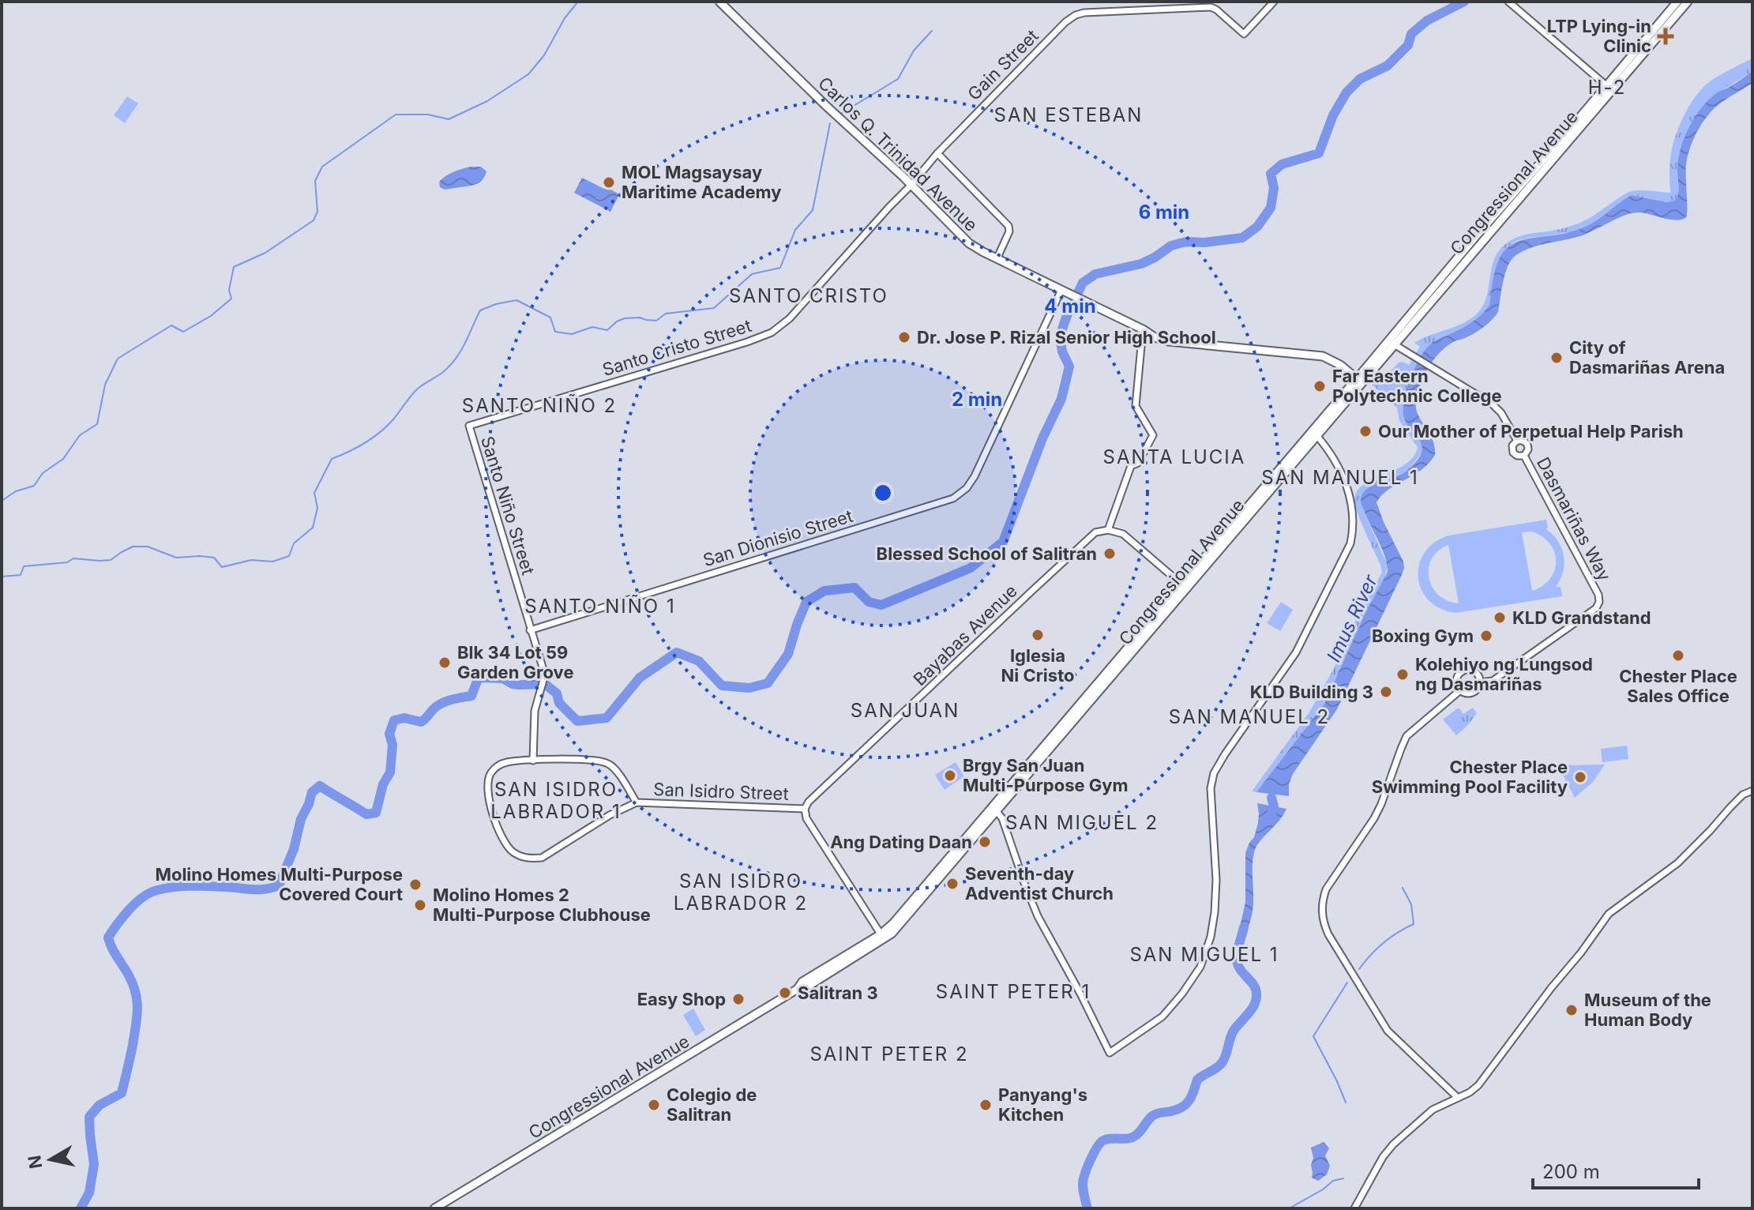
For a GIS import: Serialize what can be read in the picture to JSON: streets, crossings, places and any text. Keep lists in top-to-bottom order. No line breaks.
{"streets":{"main road":["Carlos Q. Trinidad Avenue","Congressional Avenue"],"street":["Gain Street","Santo Cristo Street","Santo Niño Street","Dasmariñas Way","San Dionisio Street","Bayabas Avenue","San Isidro Street"]},"crossings":[["Gain Street","Carlos Q. Trinidad Avenue"],["Gain Street","Santo Cristo Street"],["Carlos Q. Trinidad Avenue","Congressional Avenue"],["Carlos Q. Trinidad Avenue","Santo Cristo Street"],["Carlos Q. Trinidad Avenue","San Dionisio Street"],["Santo Cristo Street","Santo Niño Street"],["Santo Niño Street","San Dionisio Street"],["Bayabas Avenue","San Isidro Street"]],"districts":["H-2","SAN ESTEBAN","SANTO CRISTO","SANTO NIÑO 2","SANTA LUCIA","SAN MANUEL 1","SANTO NIÑO 1","SAN JUAN","SAN MANUEL 2","SAN ISIDRO LABRADOR 1","SAN MIGUEL 2","SAN ISIDRO LABRADOR 2","SAN MIGUEL 1","SAINT PETER 1","SAINT PETER 2"],"water":["Imus River"],"places":{"health":["LTP Lying-in Clinic"],"other":["MOL Magsaysay Maritime Academy","Dr. Jose P. Rizal Senior High School","City of Dasmariñas Arena","Far Eastern Polytechnic College","Our Mother of Perpetual Help Parish","Blessed School of Salitran","KLD Grandstand","Iglesia Ni Cristo","Boxing Gym","Chester Place Sales Office","Blk 34 Lot 59 Garden Grove","Kolehiyo ng Lungsod ng Dasmariñas","KLD Building 3","Brgy San Juan Multi-Purpose Gym","Chester Place Swimming Pool Facility","Ang Dating Daan","Seventh-day Adventist Church","Molino Homes Multi-Purpose Covered Court","Molino Homes 2 Multi-Purpose Clubhouse","Salitran 3","Easy Shop","Museum of the Human Body","Colegio de Salitran","Panyang's Kitchen"]},"scale_bar":"200 m","north":"left","rings":["6 min","4 min","2 min"]}
